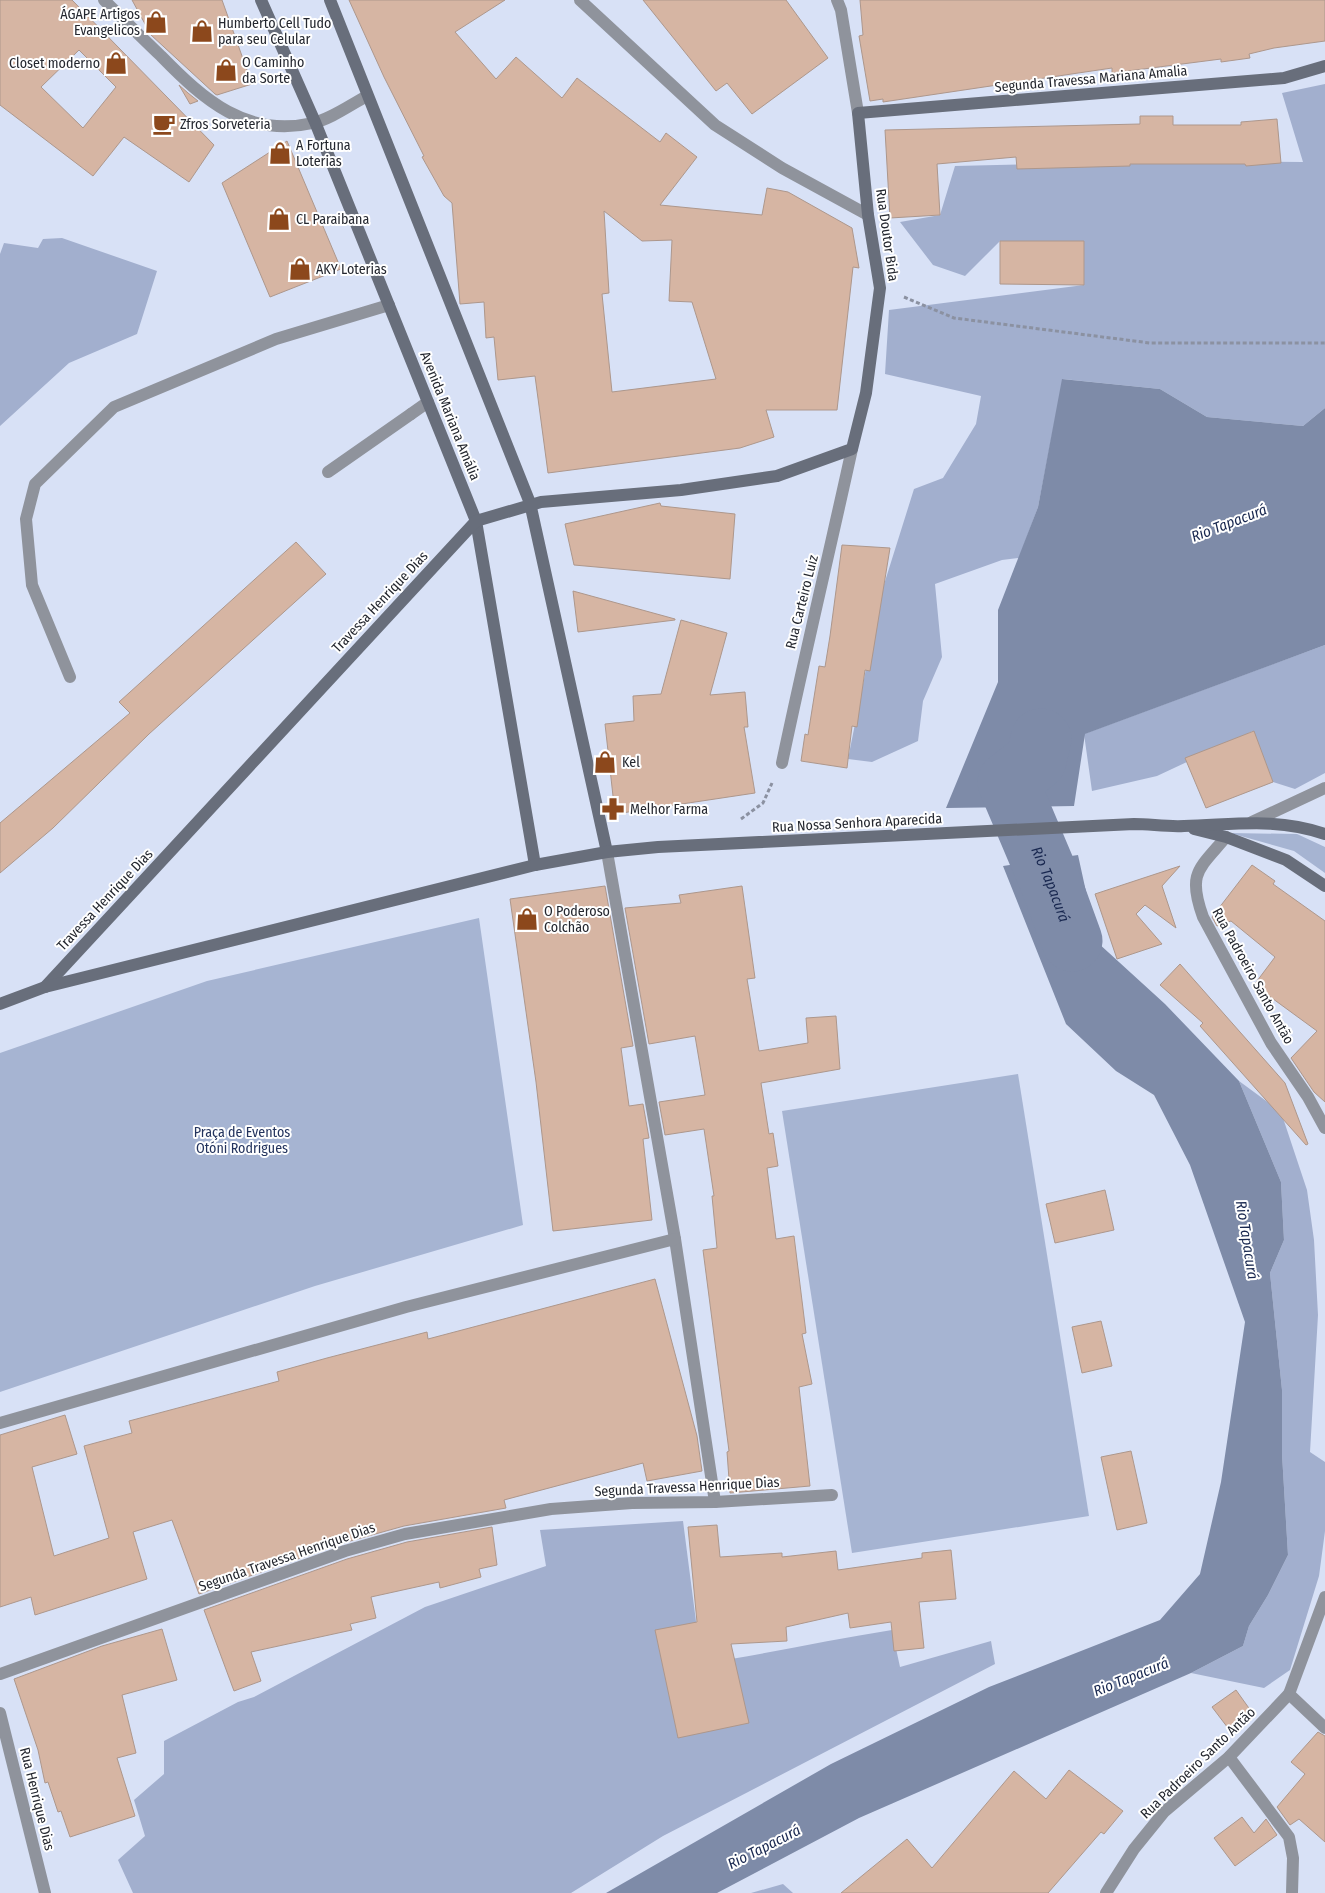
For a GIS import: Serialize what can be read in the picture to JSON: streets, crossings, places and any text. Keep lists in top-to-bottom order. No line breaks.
{"streets":{"main road":["Segunda Travessa Mariana Amalia","Rua Doutor Bida","Avenida Mariana Amália","Travessa Henrique Dias","Rua Nossa Senhora Aparecida"],"street":["Rua Carteiro Luiz","Rua Padroeiro Santo Antão","Segunda Travessa Henrique Dias","Rua Henrique Dias"]},"crossings":[["Segunda Travessa Mariana Amalia","Rua Doutor Bida"],["Rua Doutor Bida","Travessa Henrique Dias"],["Rua Doutor Bida","Rua Carteiro Luiz"],["Avenida Mariana Amália","Travessa Henrique Dias"],["Avenida Mariana Amália","Rua Nossa Senhora Aparecida"],["Travessa Henrique Dias","Rua Carteiro Luiz"],["Travessa Henrique Dias","Rua Nossa Senhora Aparecida"],["Rua Nossa Senhora Aparecida","Rua Padroeiro Santo Antão"]],"water":["Rio Tapacurá"],"parks":["Praça de Eventos Otóni Rodrigues"],"places":{"shop":["ÁGAPE Artigos Evangelicos","Humberto Cell Tudo para seu Celular","Closet moderno","O Caminho da Sorte","A Fortuna Loterias","CL Paraibana","AKY Loterias","Kel","O Poderoso Colchão"],"cafe":["Zfros Sorveteria"],"pharmacy":["Melhor Farma"]}}
